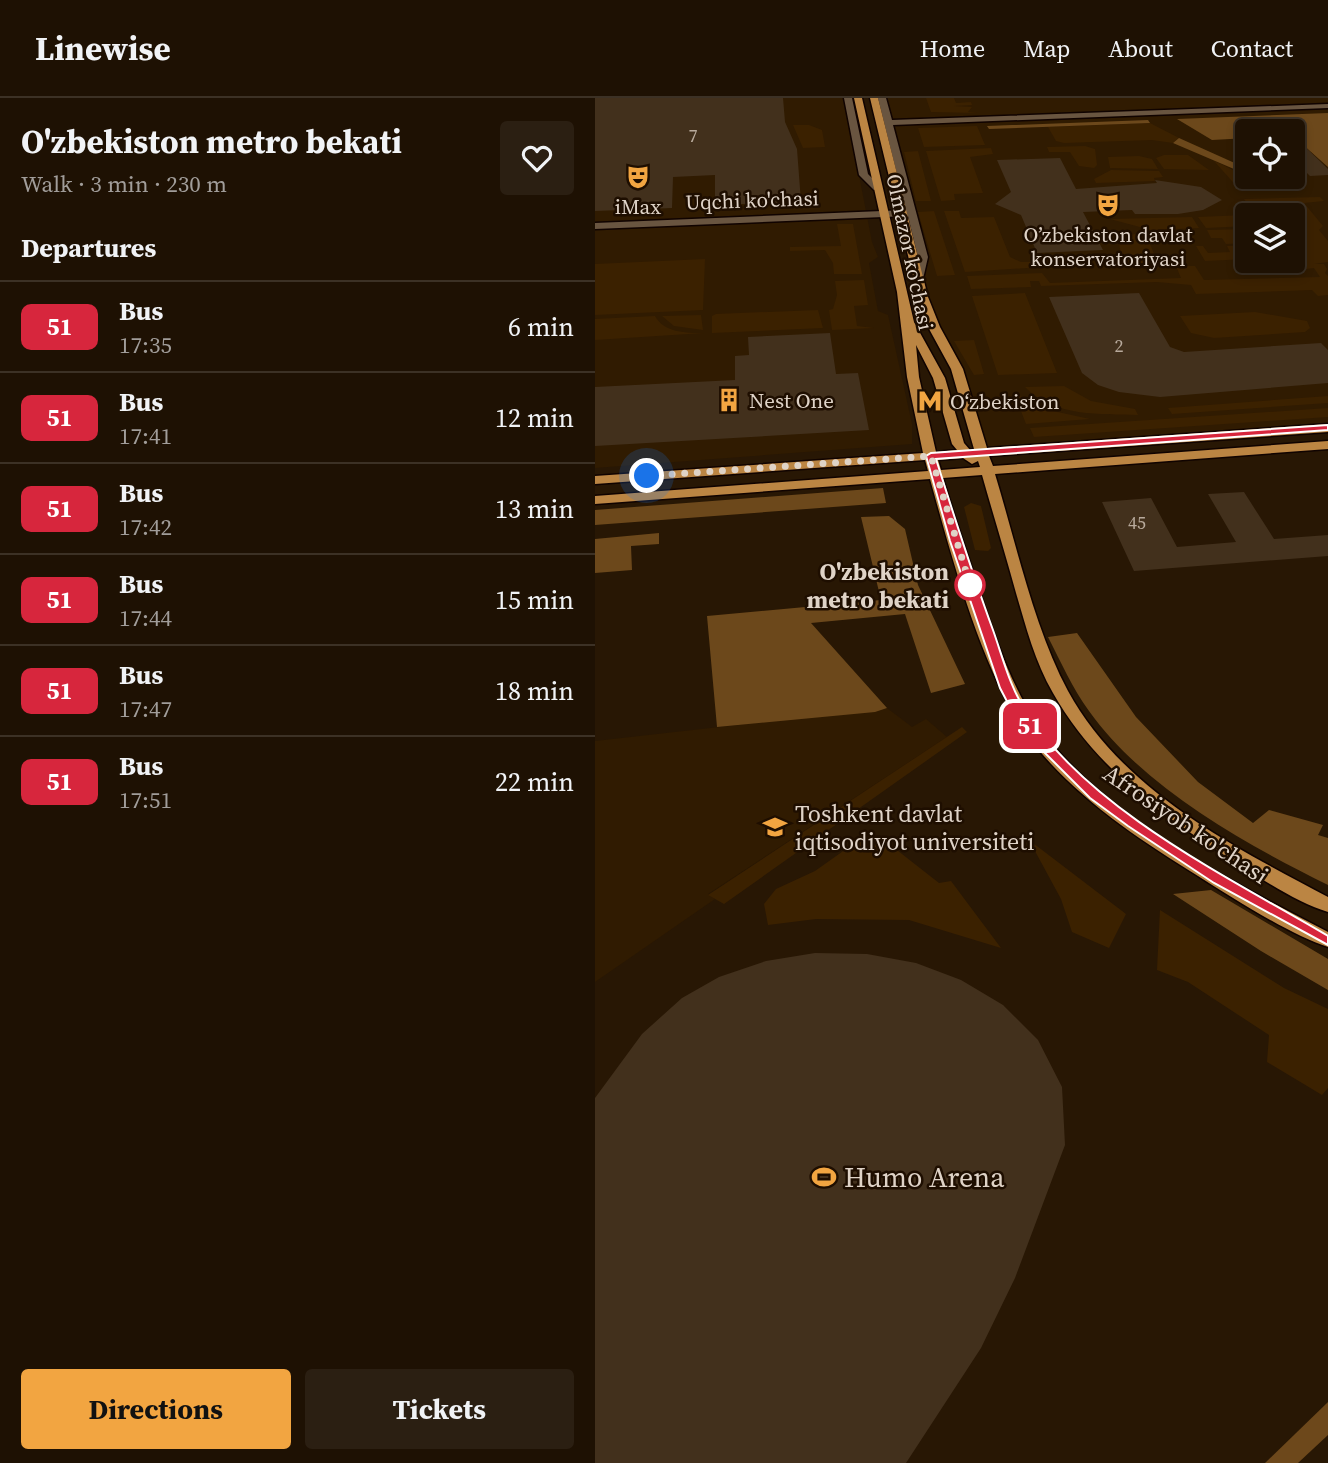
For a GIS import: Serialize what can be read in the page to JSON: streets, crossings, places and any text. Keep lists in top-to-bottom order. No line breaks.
{"streets":{"main road":["Olmazor ko'chasi","Afrosiyob ko'chasi"],"street":["Uqchi ko'chasi"]},"crossings":[["Uqchi ko'chasi","Olmazor ko'chasi"],["Olmazor ko'chasi","Afrosiyob ko'chasi"]],"places":{"theatre":["iMax","O’zbekiston davlat konservatoriyasi"],"building":["Nest One"],"metro station":["Oʻzbekiston"],"other":["O'zbekiston metro bekati"],"school or university":["Toshkent davlat iqtisodiyot universiteti"],"sports":["Humo Arena"]},"lines":["bus line 51"],"house_numbers":["7","2","45"],"page":{"header":"Linewise","nav":["Home","Map","About","Contact"],"heading":[["O'zbekiston metro bekati","Walk · 3 min · 230 m"],"Departures"],"on_map":"51","list":[{"mark":"51","name":"Bus","note":"17:35","value":"6 min"},{"mark":"51","name":"Bus","note":"17:41","value":"12 min"},{"mark":"51","name":"Bus","note":"17:42","value":"13 min"},{"mark":"51","name":"Bus","note":"17:44","value":"15 min"},{"mark":"51","name":"Bus","note":"17:47","value":"18 min"},{"mark":"51","name":"Bus","note":"17:51","value":"22 min"}],"buttons":["Directions","Tickets"]}}
